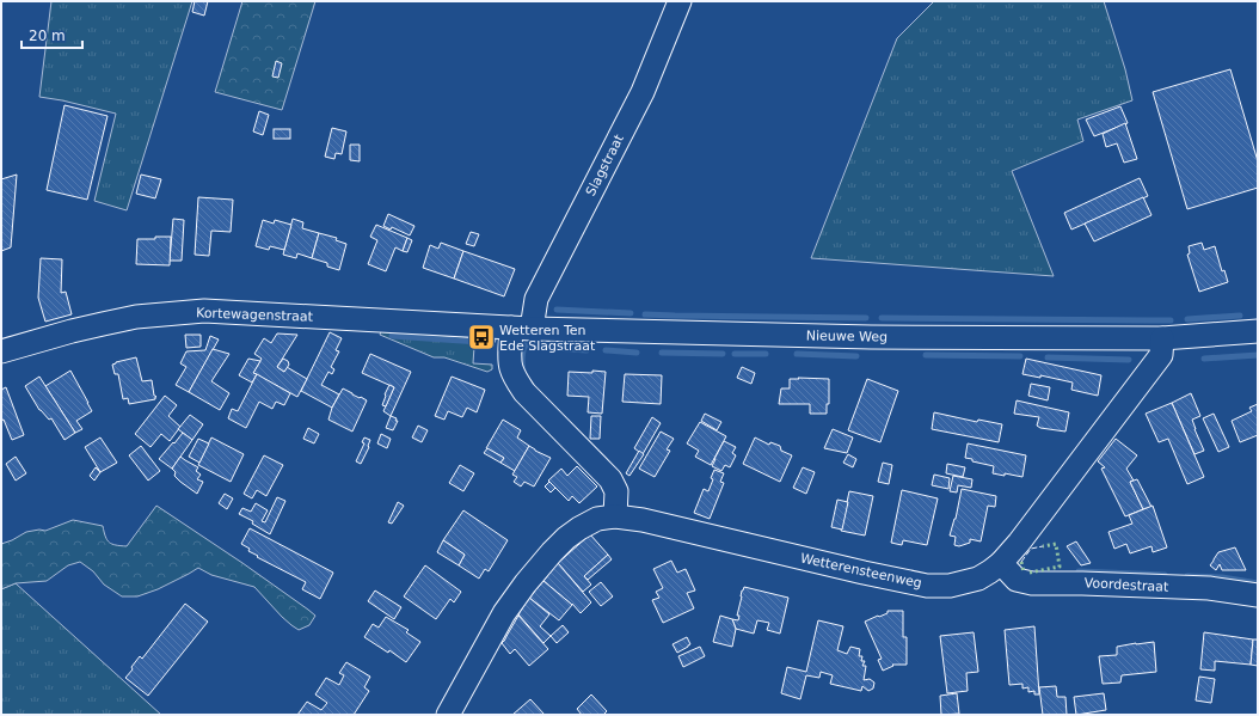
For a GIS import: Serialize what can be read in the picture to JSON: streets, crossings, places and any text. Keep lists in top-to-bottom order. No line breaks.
{"streets":{"street":["Slagstraat","Kortewagenstraat","Nieuwe Weg","Wetterensteenweg","Voordestraat"]},"crossings":[["Slagstraat","Kortewagenstraat"],["Slagstraat","Nieuwe Weg"],["Kortewagenstraat","Nieuwe Weg"],["Nieuwe Weg","Wetterensteenweg"],["Wetterensteenweg","Voordestraat"]],"places":{"bus stop":["Wetteren Ten Ede Slagstraat"]},"scale_bar":"20 m"}
